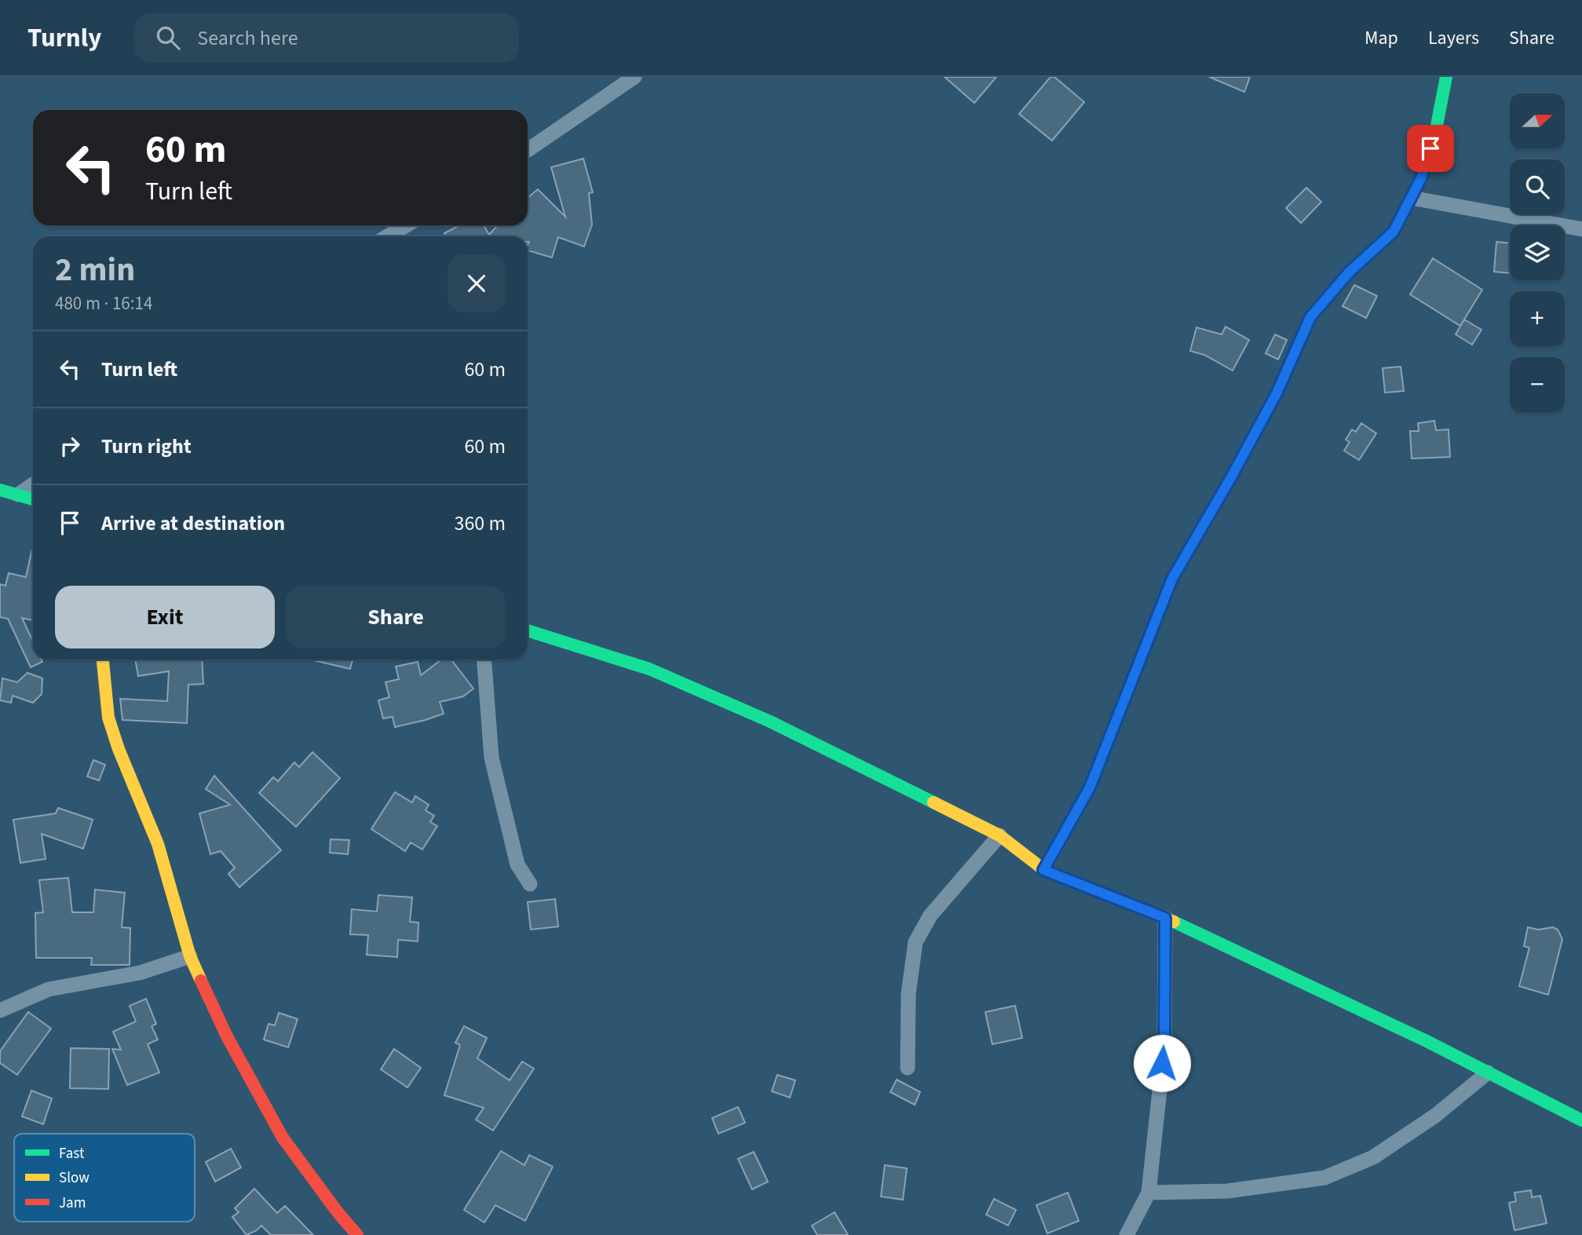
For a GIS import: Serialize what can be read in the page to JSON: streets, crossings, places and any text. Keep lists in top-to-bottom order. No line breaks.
{"legend":["Fast","Slow","Jam"],"north":"right","page":{"header":"Turnly","search":"Search here","nav":["Map","Layers","Share"],"map_buttons":["+","−"],"turn":["60 m","Turn left"],"heading":["2 min","480 m · 16:14"],"list":[{"name":"Turn left","value":"60 m"},{"name":"Turn right","value":"60 m"},{"name":"Arrive at destination","value":"360 m"}],"buttons":["Exit","Share"]}}
